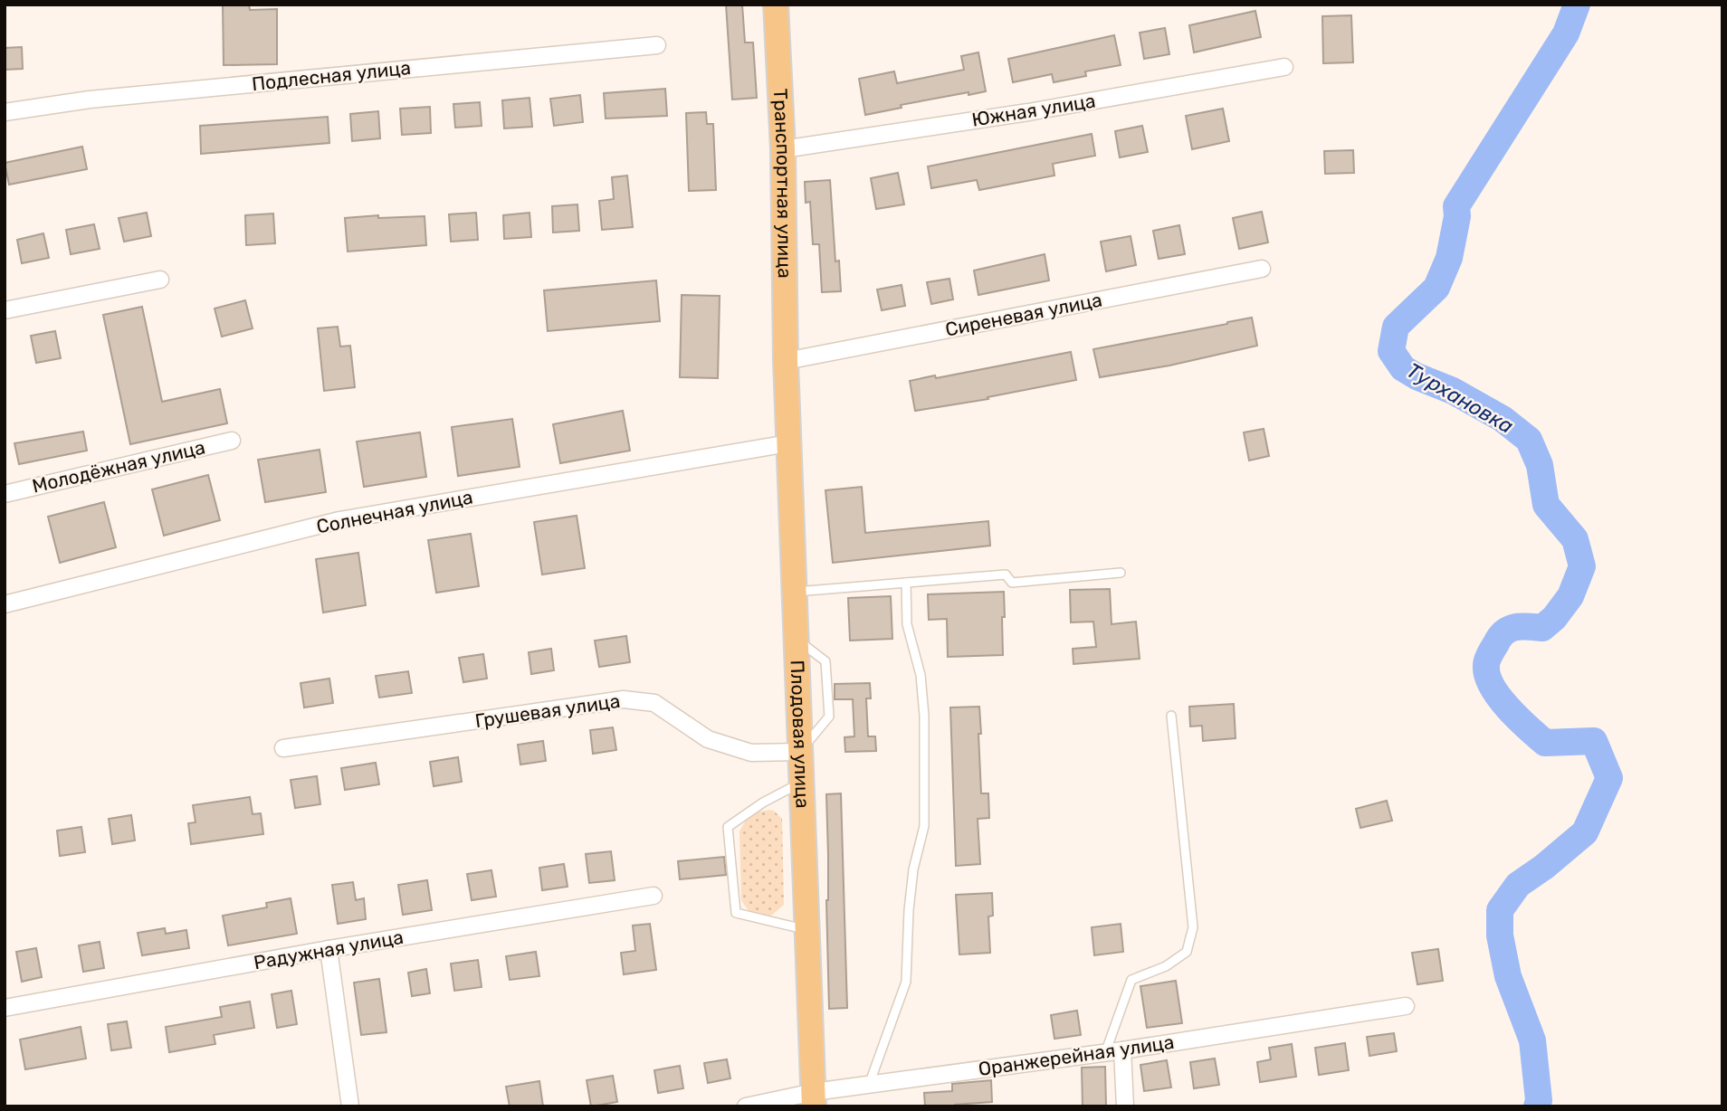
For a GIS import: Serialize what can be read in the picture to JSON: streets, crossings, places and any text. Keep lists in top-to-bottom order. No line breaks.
{"streets":{"main road":["Транспортная улица","Плодовая улица"],"street":["Подлесная улица","Южная улица","Сиреневая улица","Молодёжная улица","Солнечная улица","Грушевая улица","Радужная улица","Оранжерейная улица"]},"crossings":[["Южная улица","Транспортная улица"],["Транспортная улица","Сиреневая улица"],["Транспортная улица","Плодовая улица"],["Сиреневая улица","Плодовая улица"],["Солнечная улица","Плодовая улица"],["Грушевая улица","Плодовая улица"],["Плодовая улица","Оранжерейная улица"]],"water":["Турхановка"]}
